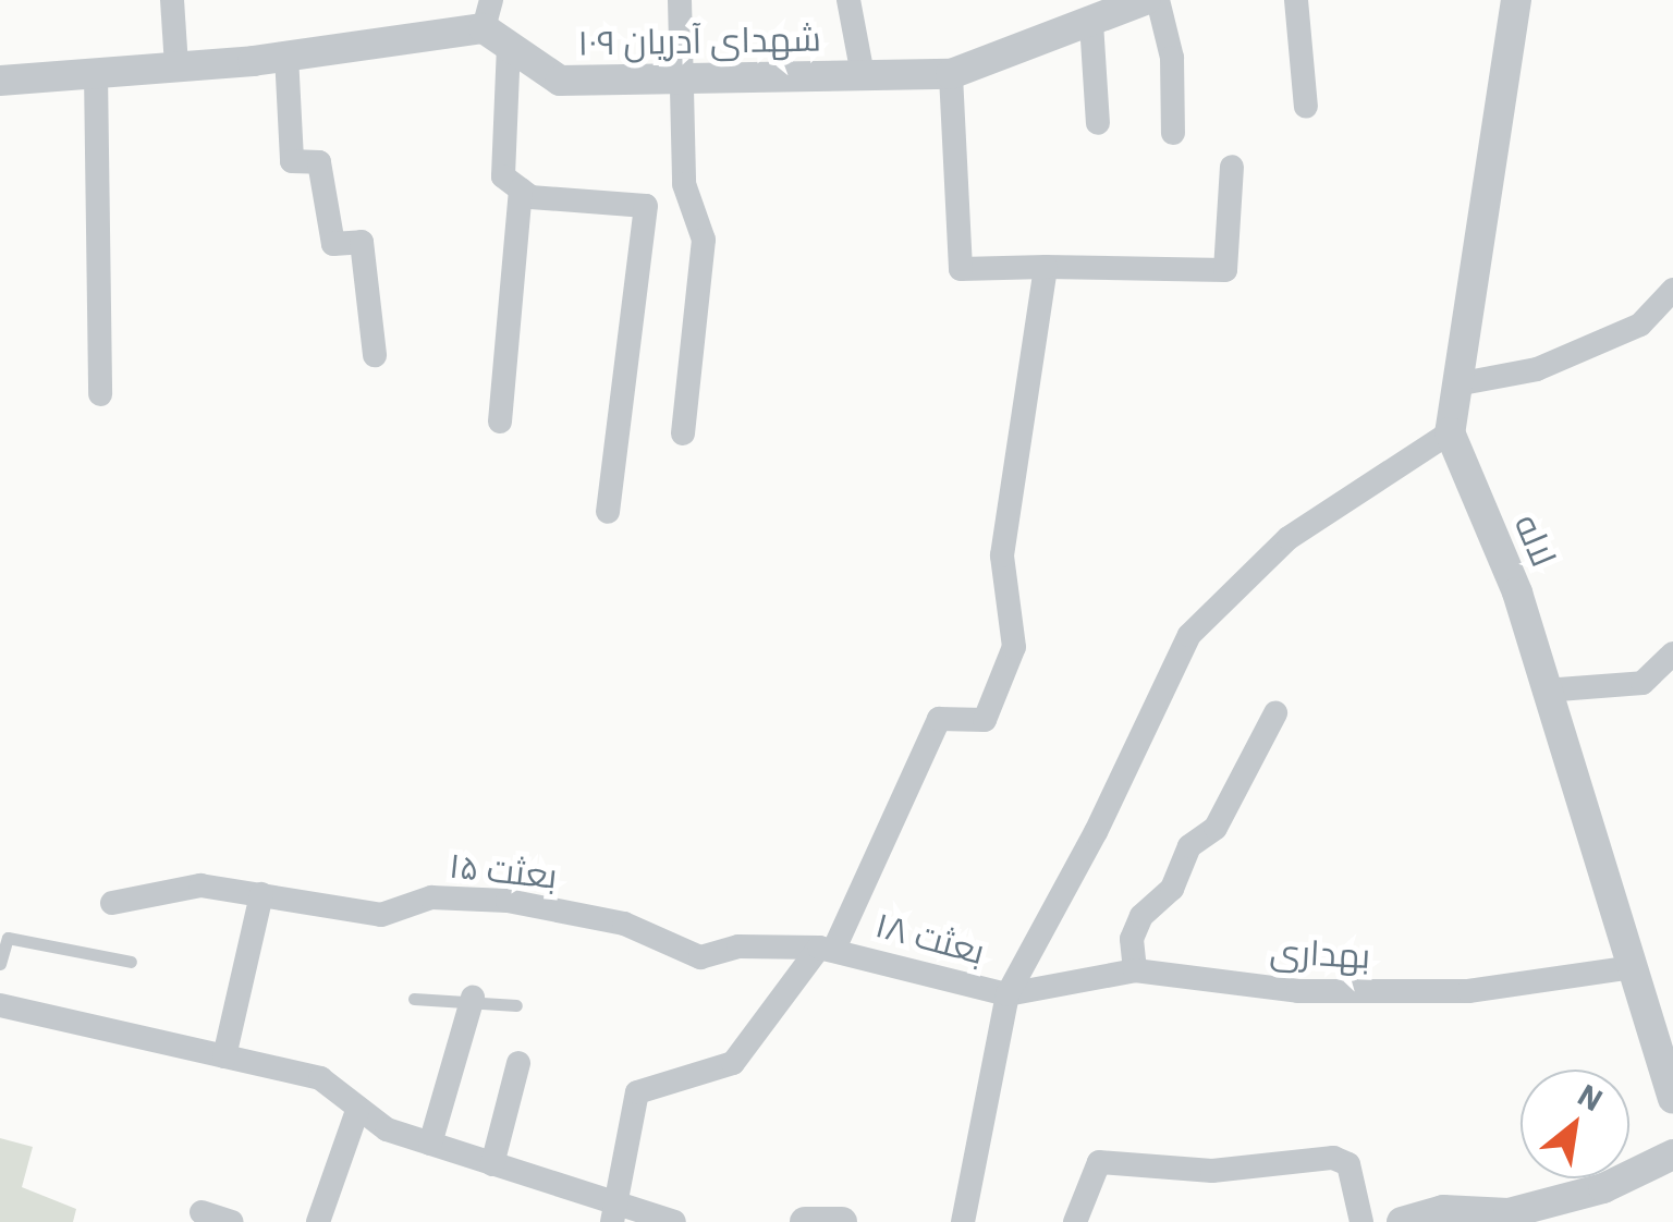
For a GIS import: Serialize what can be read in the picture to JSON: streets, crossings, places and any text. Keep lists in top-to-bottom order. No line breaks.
{"streets":{"street":["شهدای آدریان ۱۰۹","لاله","بعثت ۱۵","بعثت ۱۸","بهداری"]},"crossings":[["لاله","بهداری"],["بعثت ۱۵","بعثت ۱۸"],["بعثت ۱۸","بهداری"]],"north":"top right"}
